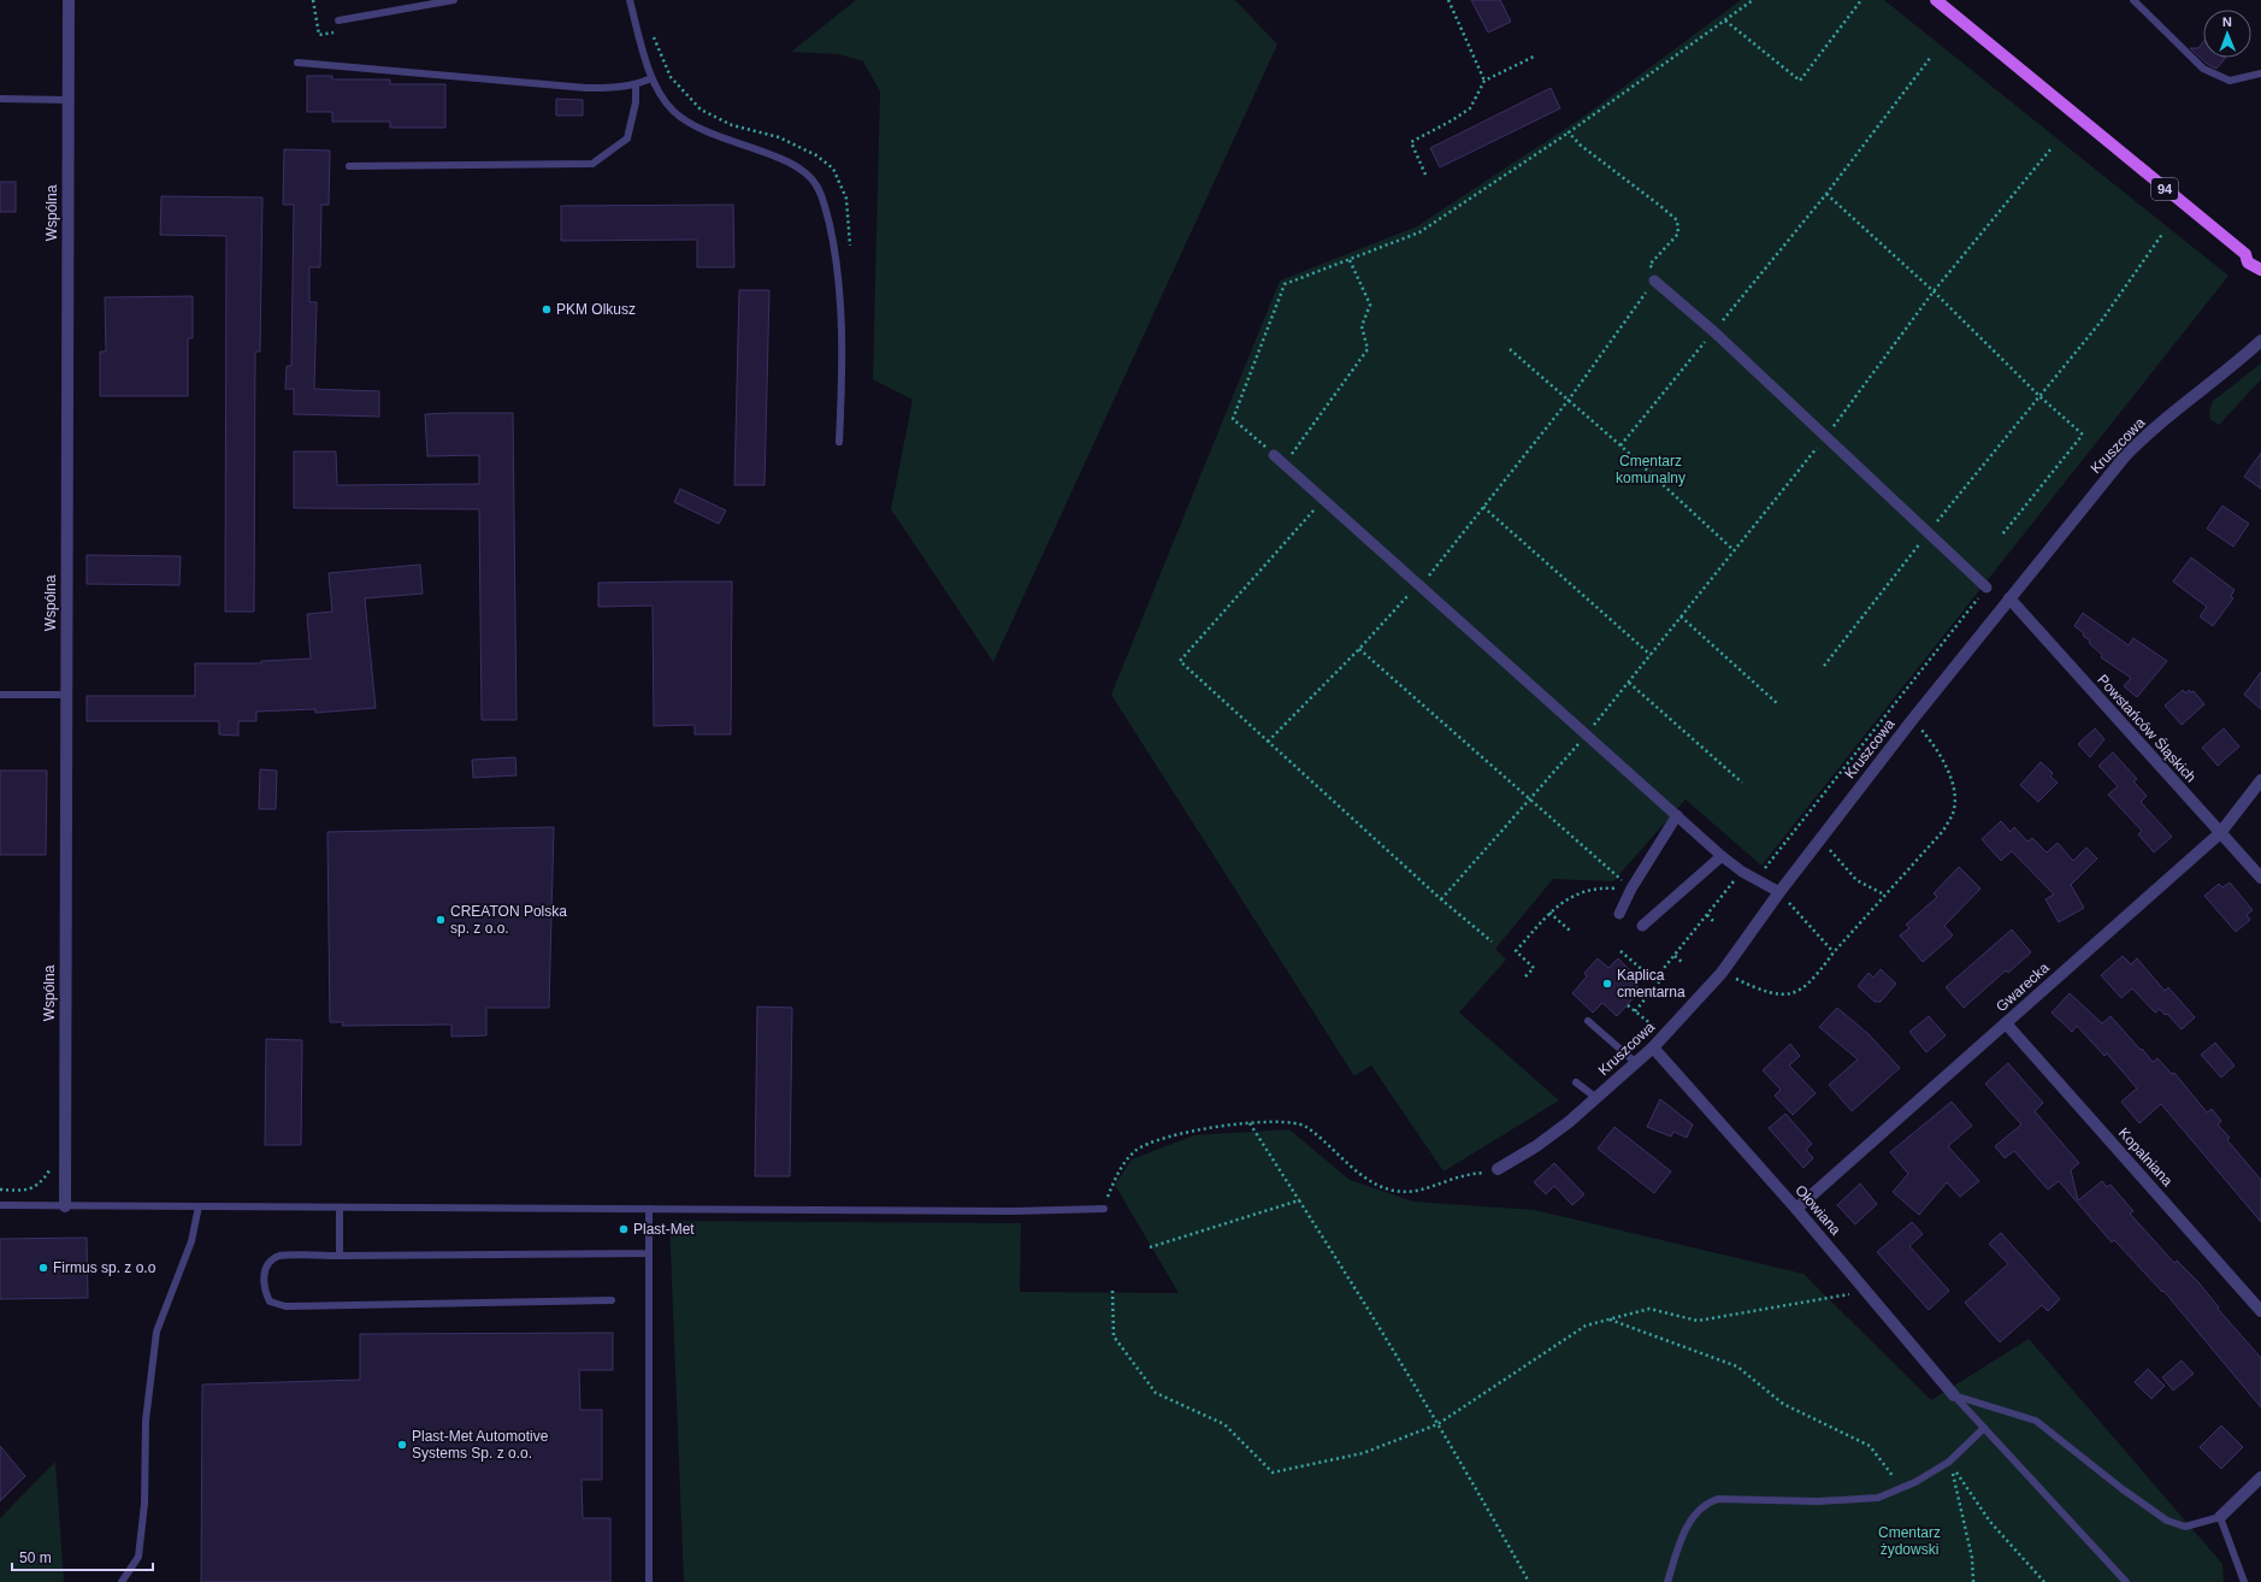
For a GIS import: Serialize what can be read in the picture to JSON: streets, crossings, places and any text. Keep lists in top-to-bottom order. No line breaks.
{"streets":{"main road":["94"],"street":["Wspólna","Kruszcowa","Powstańców Śląskich","Gwarecka","Kopalniana","Ołowiana"]},"crossings":[["Kruszcowa","Powstańców Śląskich"],["Kruszcowa","Ołowiana"],["Powstańców Śląskich","Gwarecka"],["Gwarecka","Kopalniana"],["Gwarecka","Ołowiana"]],"parks":["Cmentarz komunalny","Cmentarz żydowski"],"places":["PKM Olkusz","CREATON Polska sp. z o.o.","Kaplica cmentarna","Plast-Met","Firmus sp. z o.o","Plast-Met Automotive Systems Sp. z o.o."],"scale_bar":"50 m","north":"top"}
